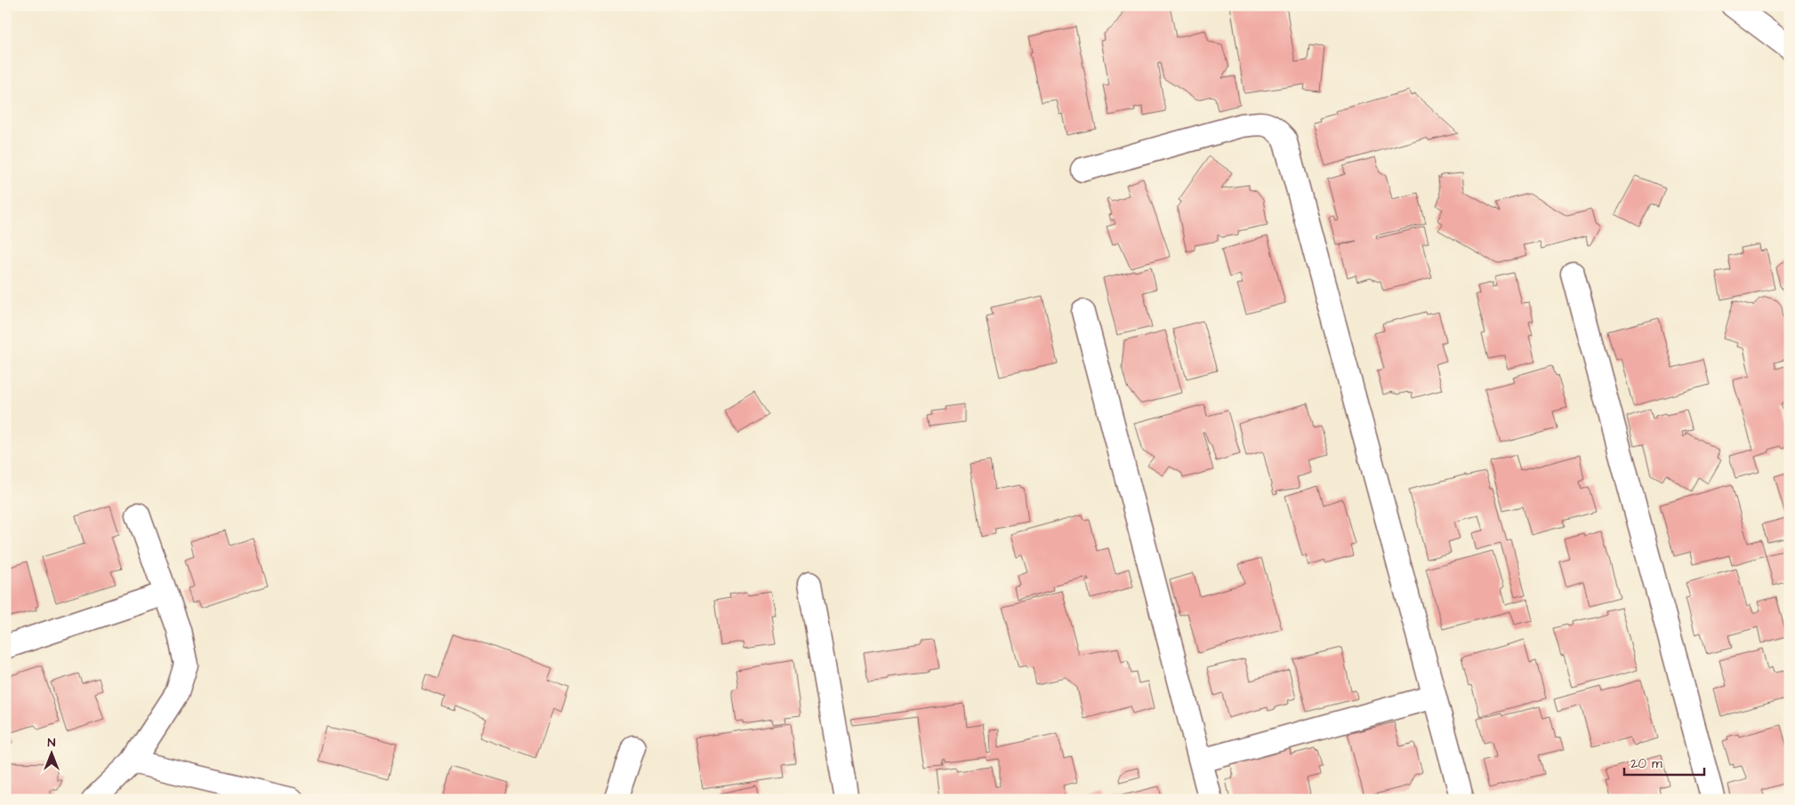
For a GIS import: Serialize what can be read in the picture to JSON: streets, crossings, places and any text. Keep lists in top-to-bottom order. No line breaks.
{"scale_bar":"20 m","north":"top"}
